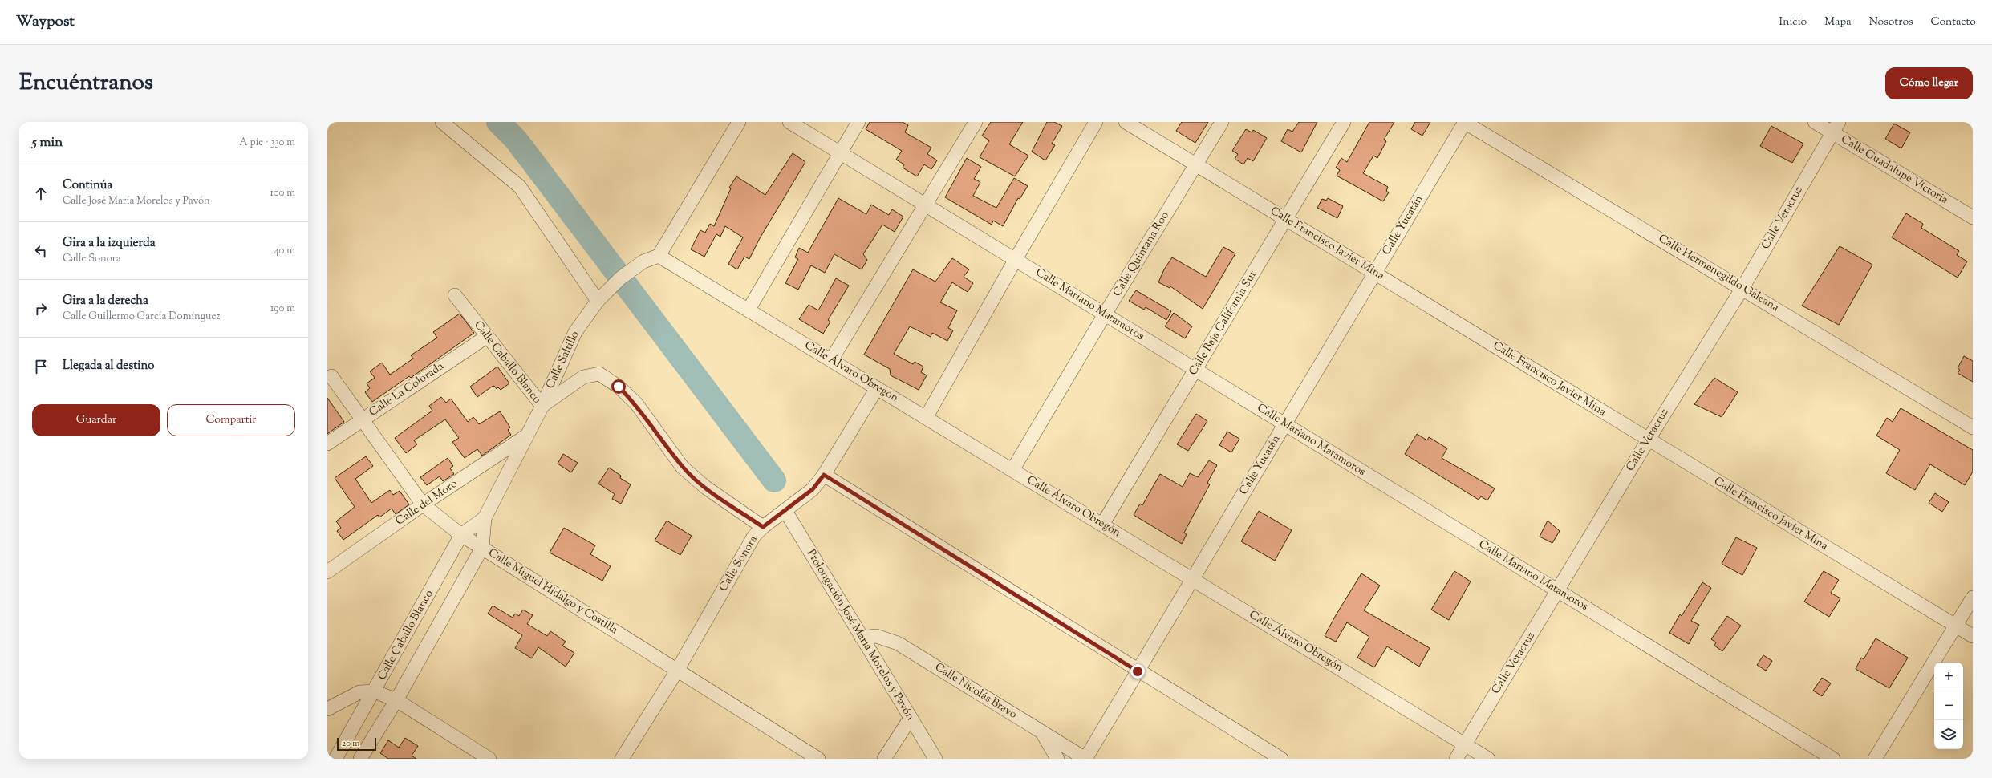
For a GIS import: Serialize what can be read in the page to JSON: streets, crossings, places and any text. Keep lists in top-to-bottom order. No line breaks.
{"streets":{"street":["Calle Guadalupe Victoria","Calle Veracruz","Calle Yucatán","Calle Francisco Javier Mina","Calle Quintana Roo","Calle Hermenegildo Galeana","Calle Mariano Matamoros","Calle Baja California Sur","Calle Saltillo","Calle Caballo Blanco","Calle Álvaro Obregón","Calle La Colorada","Calle del Moro","Calle Sonora","Calle Miguel Hidalgo y Costilla","Prolongación José María Morelos y Pavón","Calle Nicolás Bravo"]},"crossings":[["Calle Guadalupe Victoria","Calle Veracruz"],["Calle Veracruz","Calle Francisco Javier Mina"],["Calle Veracruz","Calle Hermenegildo Galeana"],["Calle Veracruz","Calle Mariano Matamoros"],["Calle Veracruz","Calle Álvaro Obregón"],["Calle Yucatán","Calle Francisco Javier Mina"],["Calle Yucatán","Calle Hermenegildo Galeana"],["Calle Yucatán","Calle Mariano Matamoros"],["Calle Yucatán","Calle Álvaro Obregón"],["Calle Yucatán","Calle Nicolás Bravo"],["Calle Francisco Javier Mina","Calle Quintana Roo"],["Calle Francisco Javier Mina","Calle Baja California Sur"],["Calle Quintana Roo","Calle Mariano Matamoros"],["Calle Quintana Roo","Calle Álvaro Obregón"],["Calle Mariano Matamoros","Calle Baja California Sur"],["Calle Baja California Sur","Calle Álvaro Obregón"],["Calle Saltillo","Calle Caballo Blanco"],["Calle Saltillo","Calle Álvaro Obregón"],["Calle Caballo Blanco","Calle La Colorada"],["Calle Caballo Blanco","Calle del Moro"],["Calle Caballo Blanco","Calle Miguel Hidalgo y Costilla"],["Calle Álvaro Obregón","Calle Sonora"],["Calle La Colorada","Calle Miguel Hidalgo y Costilla"],["Calle del Moro","Calle Miguel Hidalgo y Costilla"],["Calle Sonora","Calle Miguel Hidalgo y Costilla"],["Calle Sonora","Prolongación José María Morelos y Pavón"],["Prolongación José María Morelos y Pavón","Calle Nicolás Bravo"]],"scale_bar":"20 m","page":{"header":"Waypost","nav":["Inicio","Mapa","Nosotros","Contacto"],"title":"Encuéntranos","buttons":["Cómo llegar",["Guardar","Compartir"]],"heading":["5 min","A pie · 330 m"],"list":[["Continúa","Calle José María Morelos y Pavón","100 m"],["Gira a la izquierda","Calle Sonora","40 m"],["Gira a la derecha","Calle Guillermo García Domínguez","190 m"],"Llegada al destino"],"map_buttons":["+","−"],"scale":"20 m"}}
